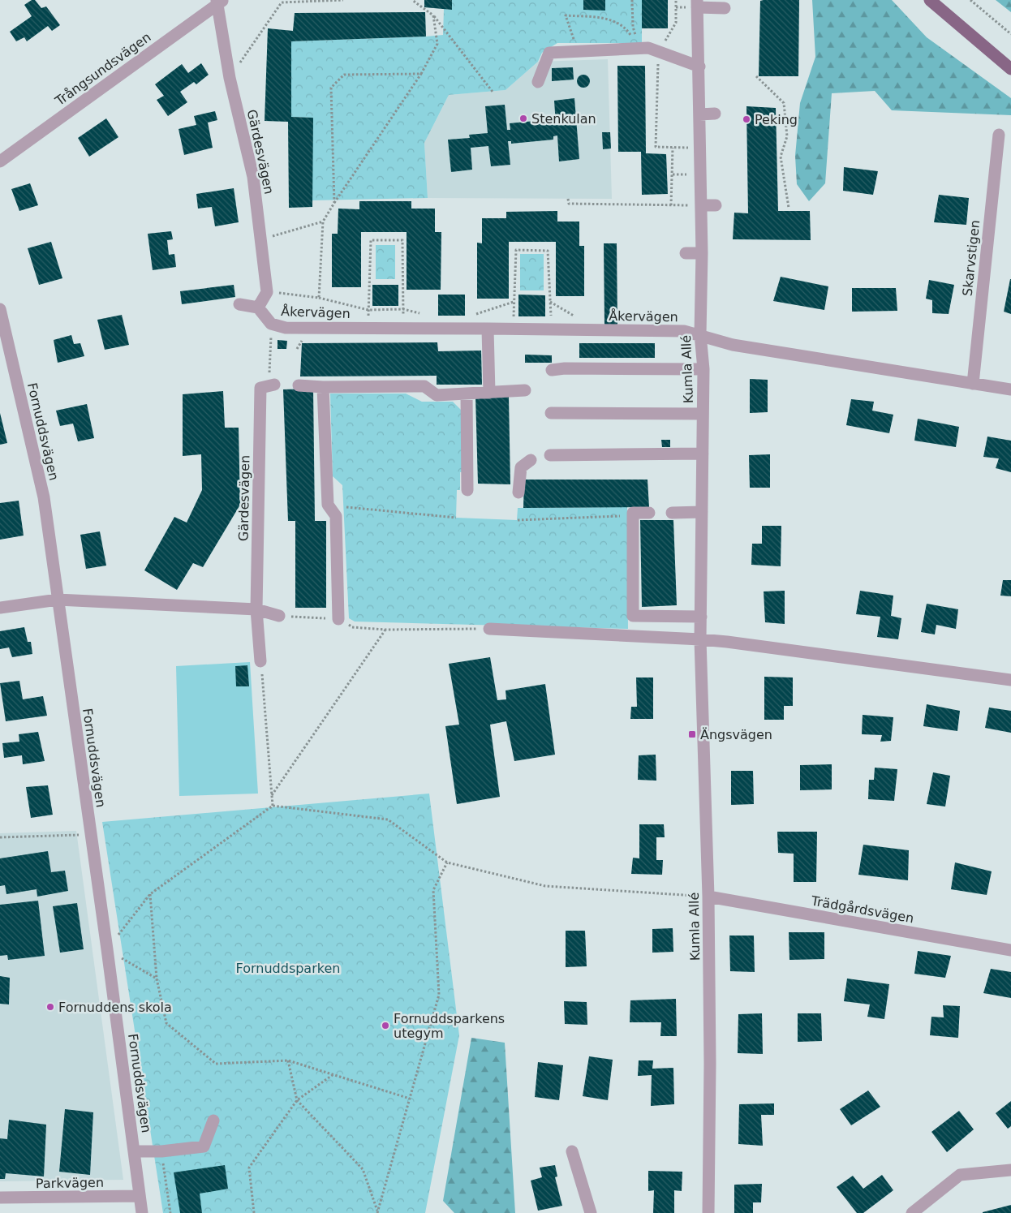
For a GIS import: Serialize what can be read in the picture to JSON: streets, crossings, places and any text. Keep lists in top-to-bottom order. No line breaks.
{"streets":{"street":["Trångsundsvägen","Gärdesvägen","Skarvstigen","Åkervägen","Kumla Allé","Fornuddsvägen","Trädgårdsvägen","Parkvägen"]},"crossings":[["Trångsundsvägen","Gärdesvägen"],["Skarvstigen","Åkervägen"],["Åkervägen","Kumla Allé"],["Kumla Allé","Trädgårdsvägen"],["Fornuddsvägen","Parkvägen"]],"parks":["Fornuddsparken"],"places":{"other":["Stenkulan","Peking","Fornuddens skola","Fornuddsparkens utegym"],"transit":["Ängsvägen"]}}
